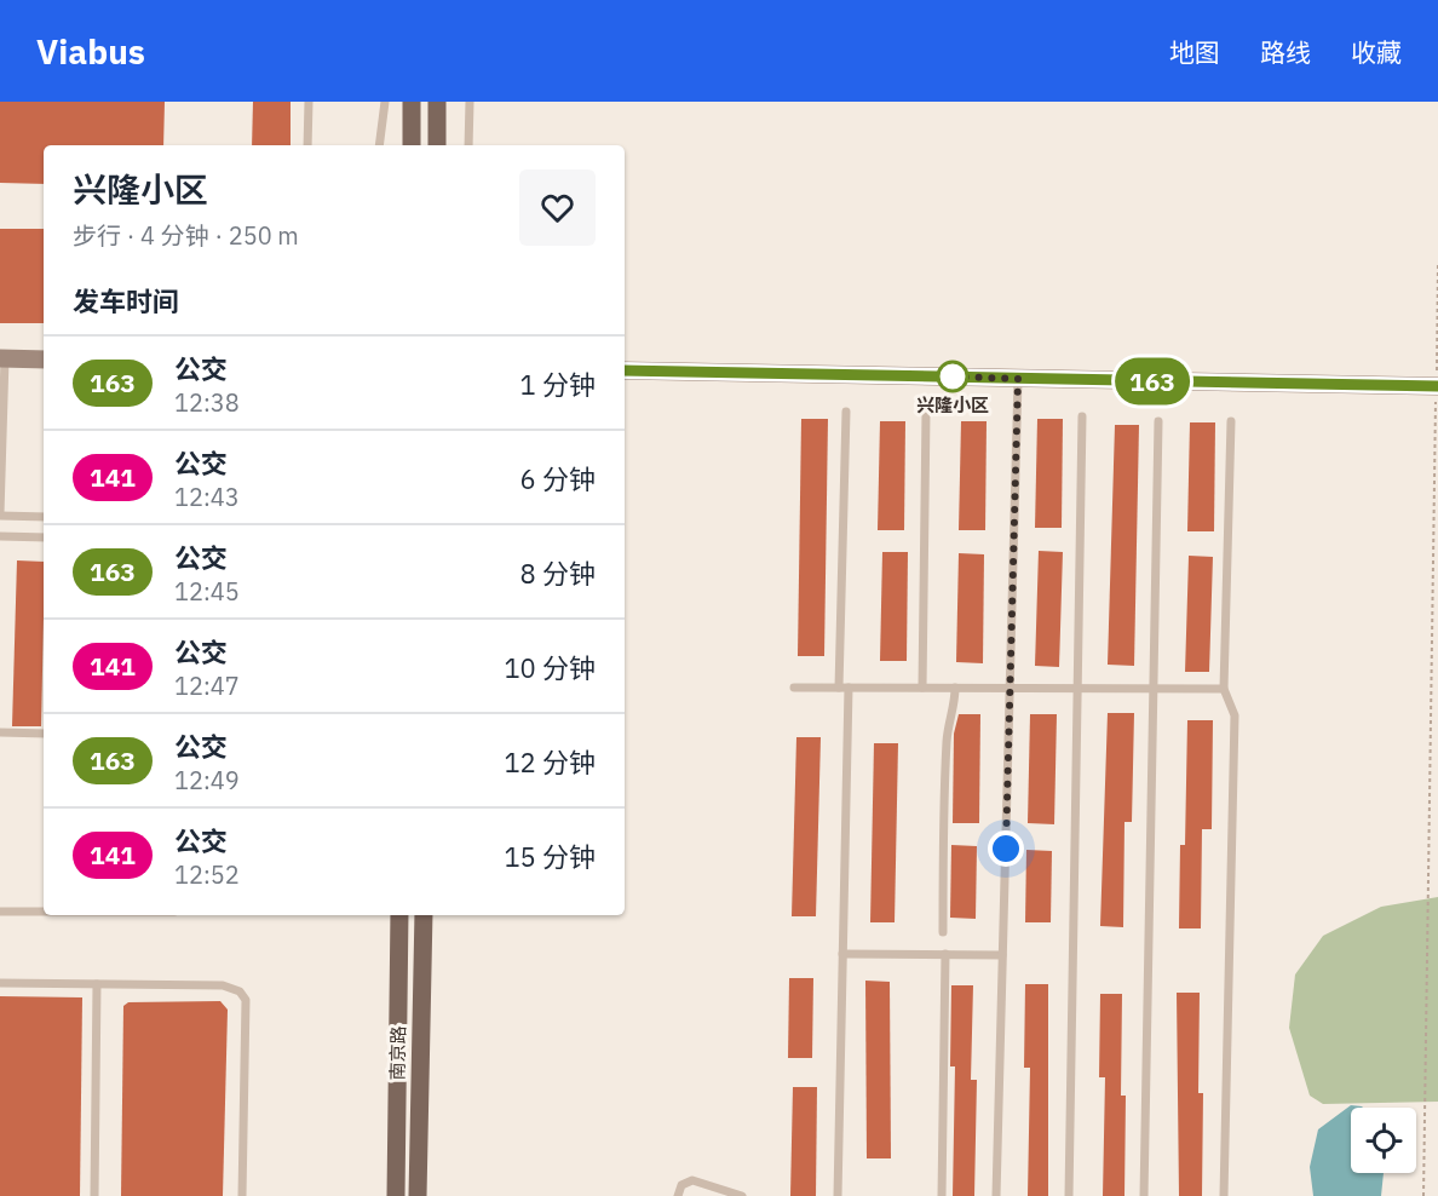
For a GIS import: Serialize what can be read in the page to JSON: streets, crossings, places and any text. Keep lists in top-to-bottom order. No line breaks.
{"streets":{"main road":["南京路"]},"places":["兴隆小区"],"lines":["bus line 163"],"page":{"header":"Viabus","nav":["地图","路线","收藏"],"on_map":"163","heading":[["兴隆小区","步行 · 4 分钟 · 250 m"],"发车时间"],"list":[{"mark":"163","name":"公交","note":"12:38","value":"1 分钟"},{"mark":"141","name":"公交","note":"12:43","value":"6 分钟"},{"mark":"163","name":"公交","note":"12:45","value":"8 分钟"},{"mark":"141","name":"公交","note":"12:47","value":"10 分钟"},{"mark":"163","name":"公交","note":"12:49","value":"12 分钟"},{"mark":"141","name":"公交","note":"12:52","value":"15 分钟"}]}}
